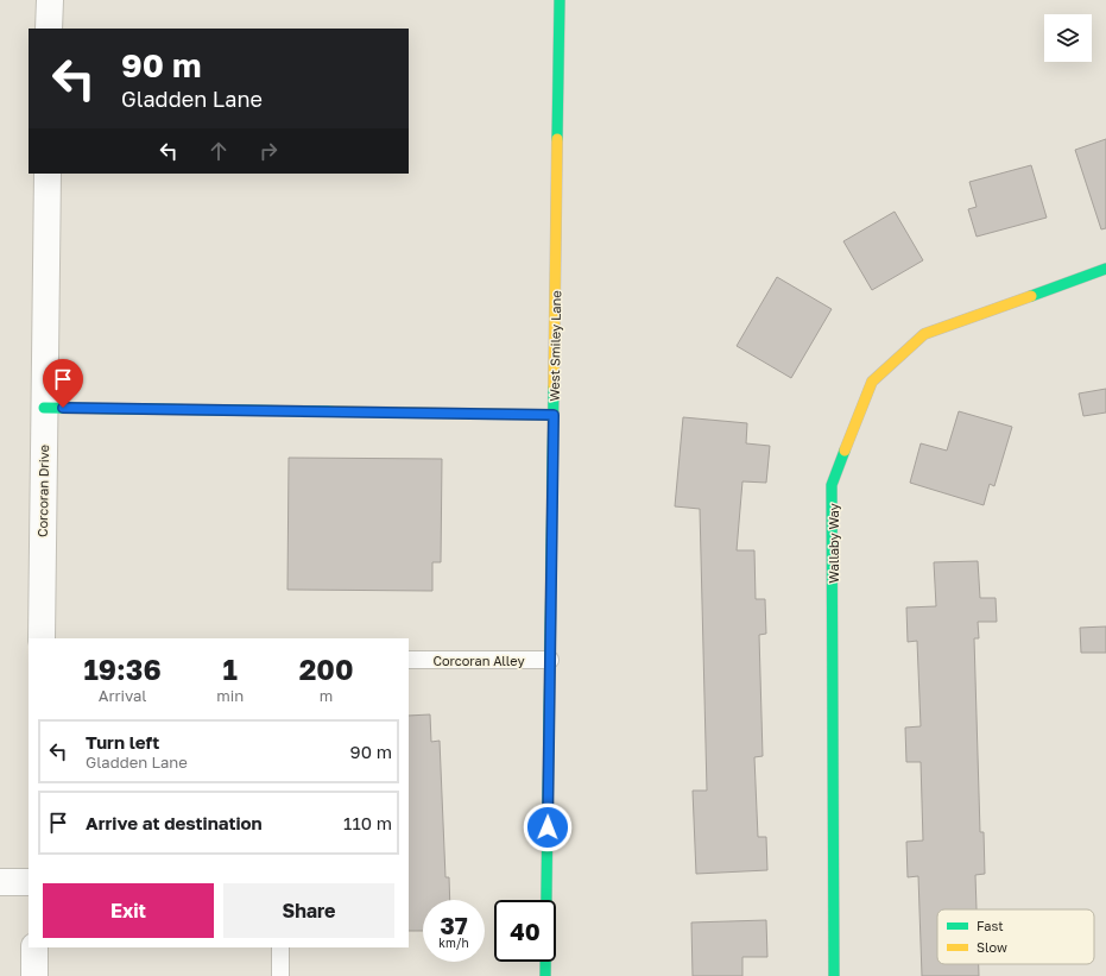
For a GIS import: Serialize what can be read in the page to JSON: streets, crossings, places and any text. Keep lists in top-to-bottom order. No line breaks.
{"streets":{"street":["West Smiley Lane","Corcoran Drive","Wallaby Way"],"lane":["Corcoran Alley"]},"crossings":[["West Smiley Lane","Corcoran Alley"]],"legend":["Fast","Slow"],"page":{"turn":["90 m","Gladden Lane"],"eta":["19:36","Arrival","1","min","200","m"],"list":[{"name":"Turn left","note":"Gladden Lane","value":"90 m"},{"name":"Arrive at destination","value":"110 m"}],"buttons":["Exit","Share"],"speed":"37 km/h","limit":"40"}}
